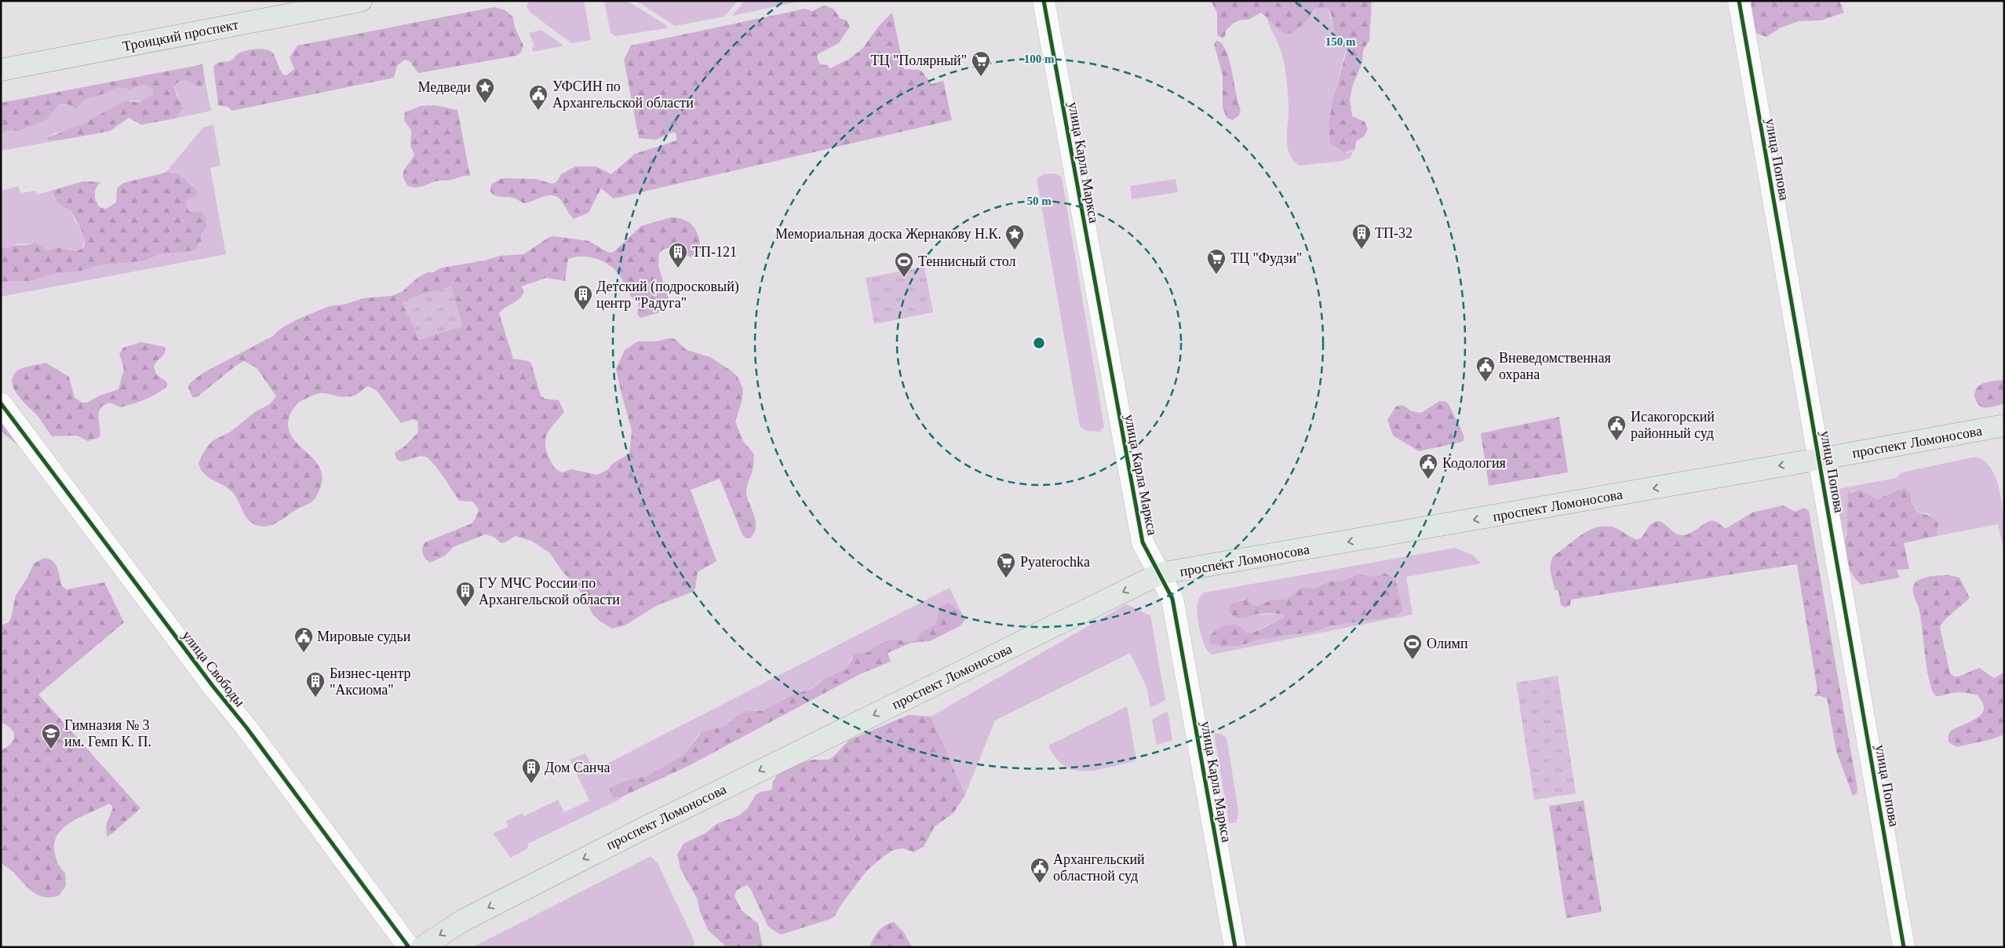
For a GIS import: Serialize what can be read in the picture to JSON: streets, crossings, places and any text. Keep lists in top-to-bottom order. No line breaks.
{"streets":{"main road":["Троицкий проспект","проспект Ломоносова"],"street":["улица Попова","улица Карла Маркса","улица Свободы"]},"crossings":[["улица Попова","проспект Ломоносова"],["улица Карла Маркса","проспект Ломоносова"]],"one_way":["проспект Ломоносова"],"places":{"supermarket":["ТЦ \"Полярный\"","ТЦ \"Фудзи\"","Pyaterochka"],"place":["Медведи","Мемориальная доска Жернакову Н.К."],"public building":["УФСИН по Архангельской области","Вневедомственная охрана","Исакогорский районный суд","Кодология","Мировые судьи","Архангельский областной суд"],"building":["ТП-32","ТП-121","Детский (подросковый) центр \"Радуга\"","ГУ МЧС России по Архангельской области","Бизнес-центр \"Аксиома\"","Дом Санча"],"sports":["Теннисный стол","Олимп"],"school or university":["Гимназия № 3 им. Гемп К. П."]},"rings":["150 m","100 m","50 m"]}
